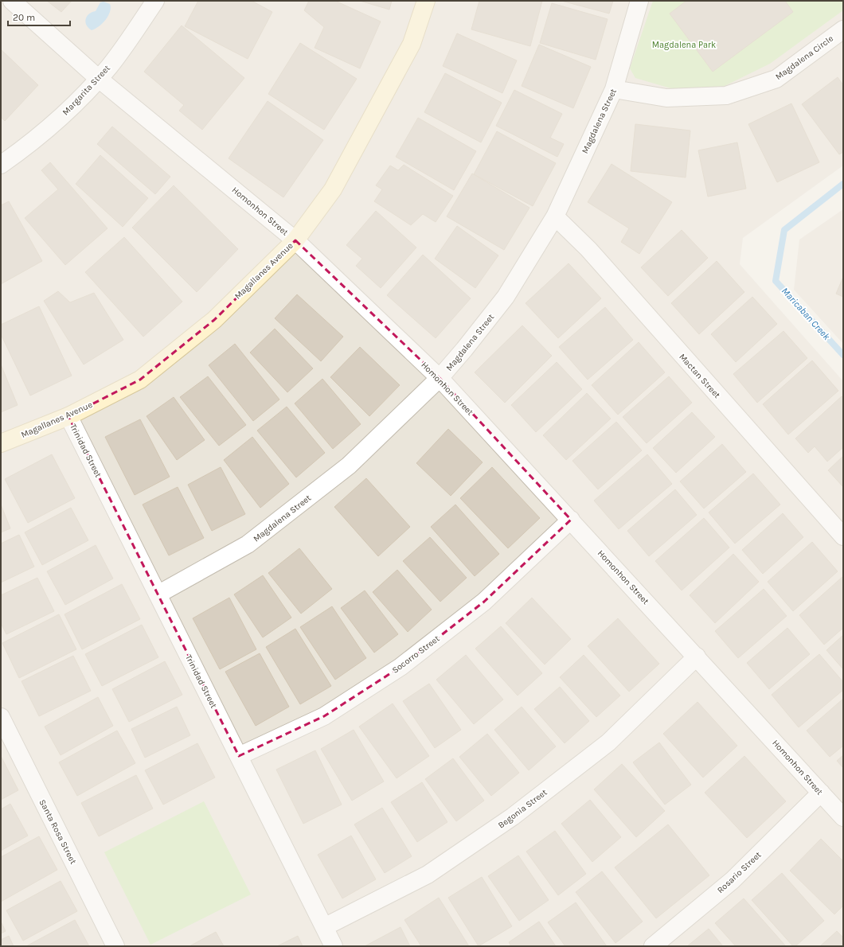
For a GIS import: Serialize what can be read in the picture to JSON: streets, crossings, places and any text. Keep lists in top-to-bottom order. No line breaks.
{"streets":{"street":["Magdalena Circle","Margarita Street","Magdalena Street","Homonhon Street","Magallanes Avenue","Mactan Street","Trinidad Street","Socorro Street","Begonia Street","Santa Rosa Street","Rosario Street"]},"crossings":[["Magdalena Circle","Magdalena Street"],["Margarita Street","Homonhon Street"],["Magdalena Street","Homonhon Street"],["Magdalena Street","Mactan Street"],["Magdalena Street","Trinidad Street"],["Homonhon Street","Magallanes Avenue"],["Homonhon Street","Socorro Street"],["Homonhon Street","Begonia Street"],["Homonhon Street","Rosario Street"],["Magallanes Avenue","Trinidad Street"],["Trinidad Street","Socorro Street"],["Trinidad Street","Begonia Street"]],"water":["Maricaban Creek"],"parks":["Magdalena Park"],"scale_bar":"20 m"}
